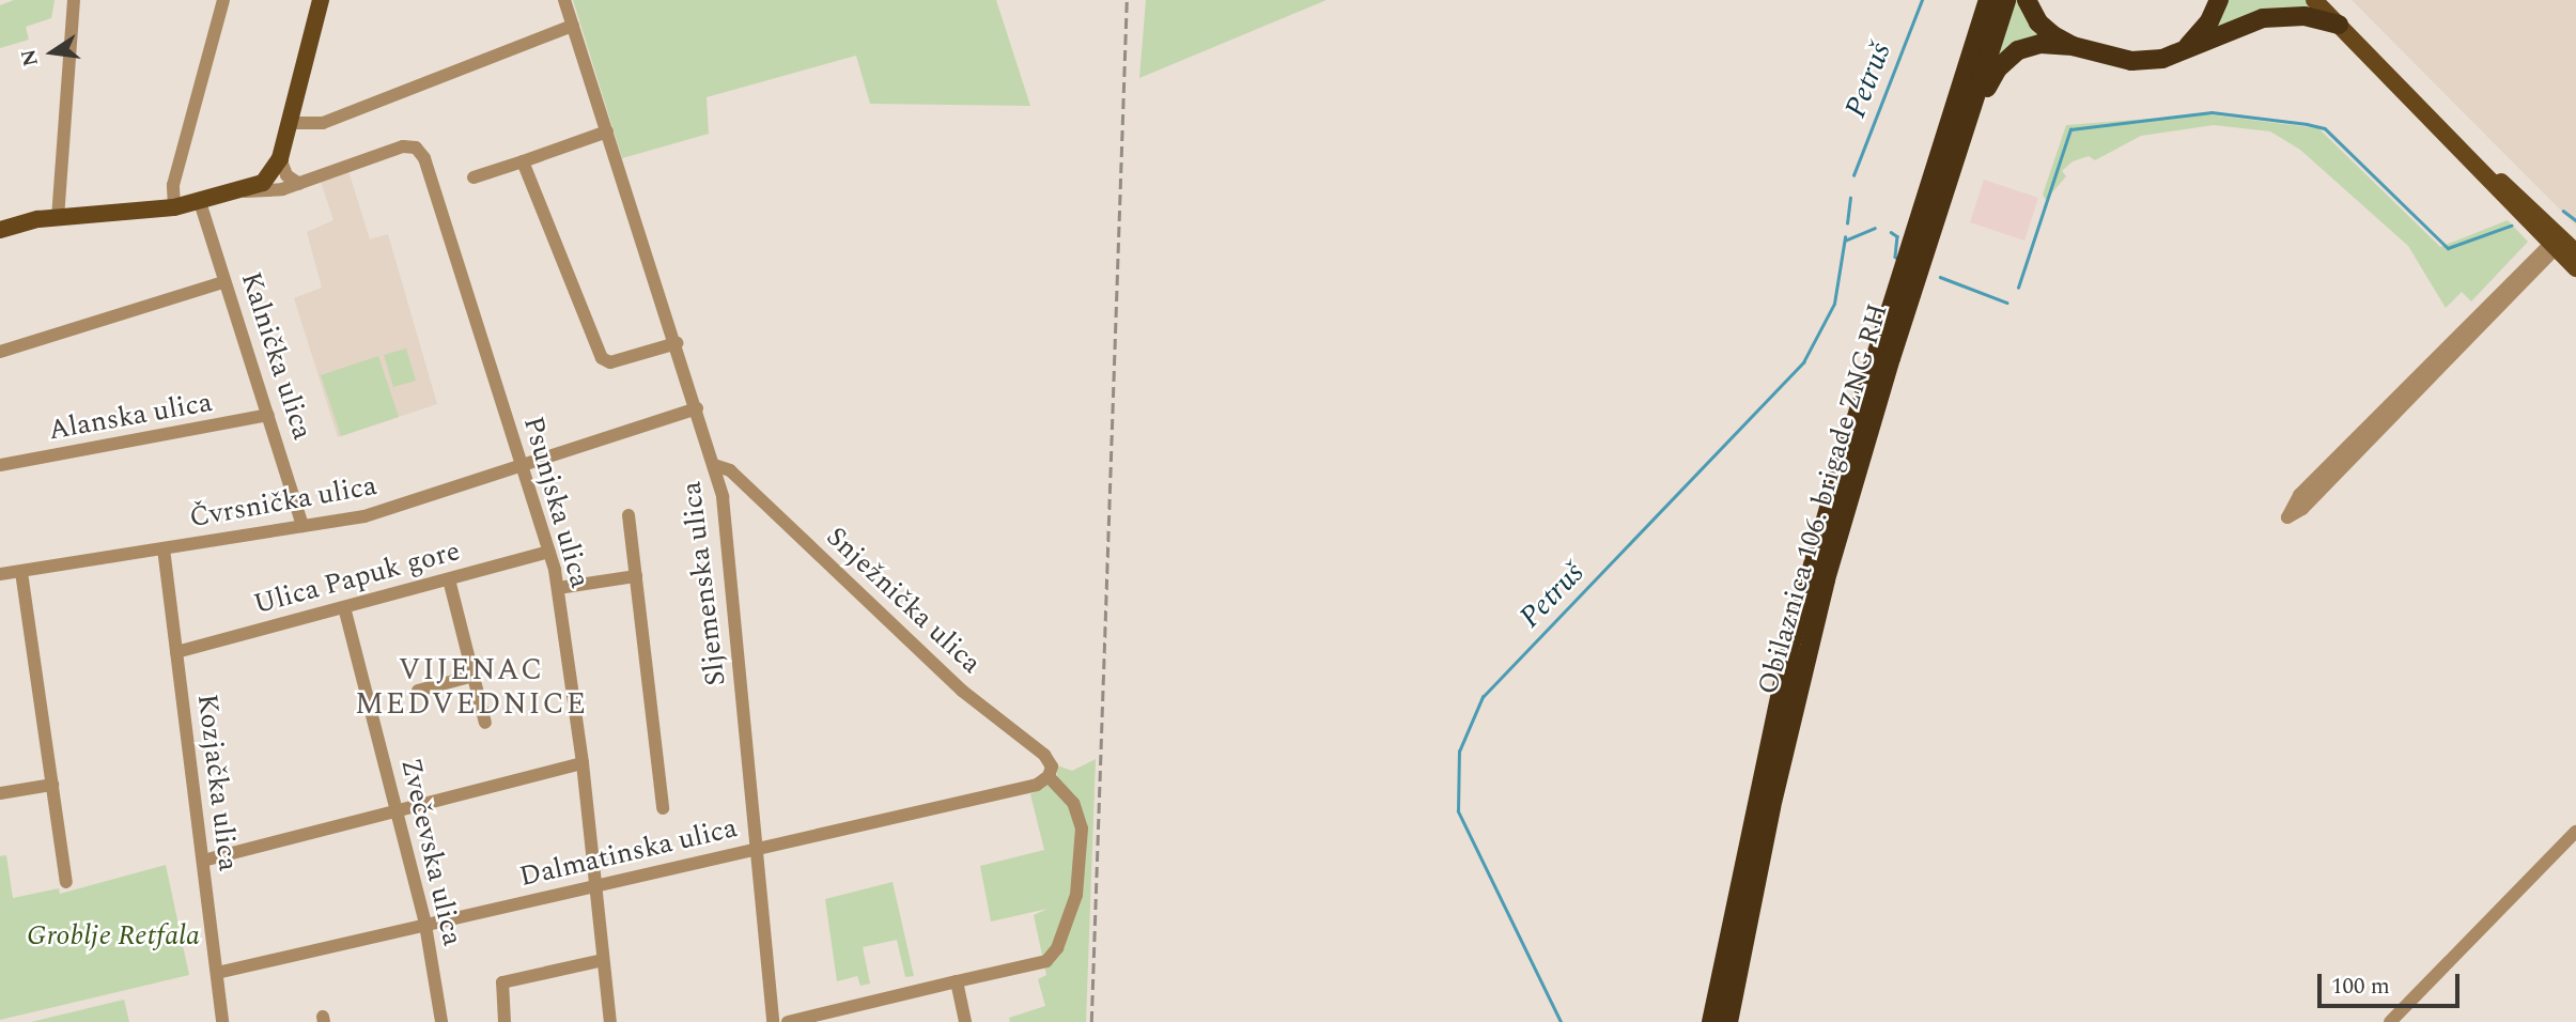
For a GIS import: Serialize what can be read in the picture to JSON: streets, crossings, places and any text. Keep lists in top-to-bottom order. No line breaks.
{"streets":{"highway":["Obilaznica 106. brigade ZNG RH"],"street":["Kalnička ulica","Alanska ulica","Čvrsnička ulica","Psunjska ulica","Ulica Papuk gore","Sljemenska ulica","Snježnička ulica","Kozjačka ulica","Zvečevska ulica","Dalmatinska ulica"]},"crossings":[["Kalnička ulica","Alanska ulica"],["Kalnička ulica","Čvrsnička ulica"],["Čvrsnička ulica","Psunjska ulica"],["Čvrsnička ulica","Sljemenska ulica"],["Čvrsnička ulica","Kozjačka ulica"],["Psunjska ulica","Ulica Papuk gore"],["Psunjska ulica","Dalmatinska ulica"],["Ulica Papuk gore","Kozjačka ulica"],["Ulica Papuk gore","Zvečevska ulica"],["Sljemenska ulica","Snježnička ulica"],["Sljemenska ulica","Dalmatinska ulica"],["Snježnička ulica","Dalmatinska ulica"],["Kozjačka ulica","Dalmatinska ulica"],["Zvečevska ulica","Dalmatinska ulica"]],"districts":["VIJENAC MEDVEDNICE"],"water":["Petruš"],"parks":["Groblje Retfala"],"scale_bar":"100 m","north":"left"}
